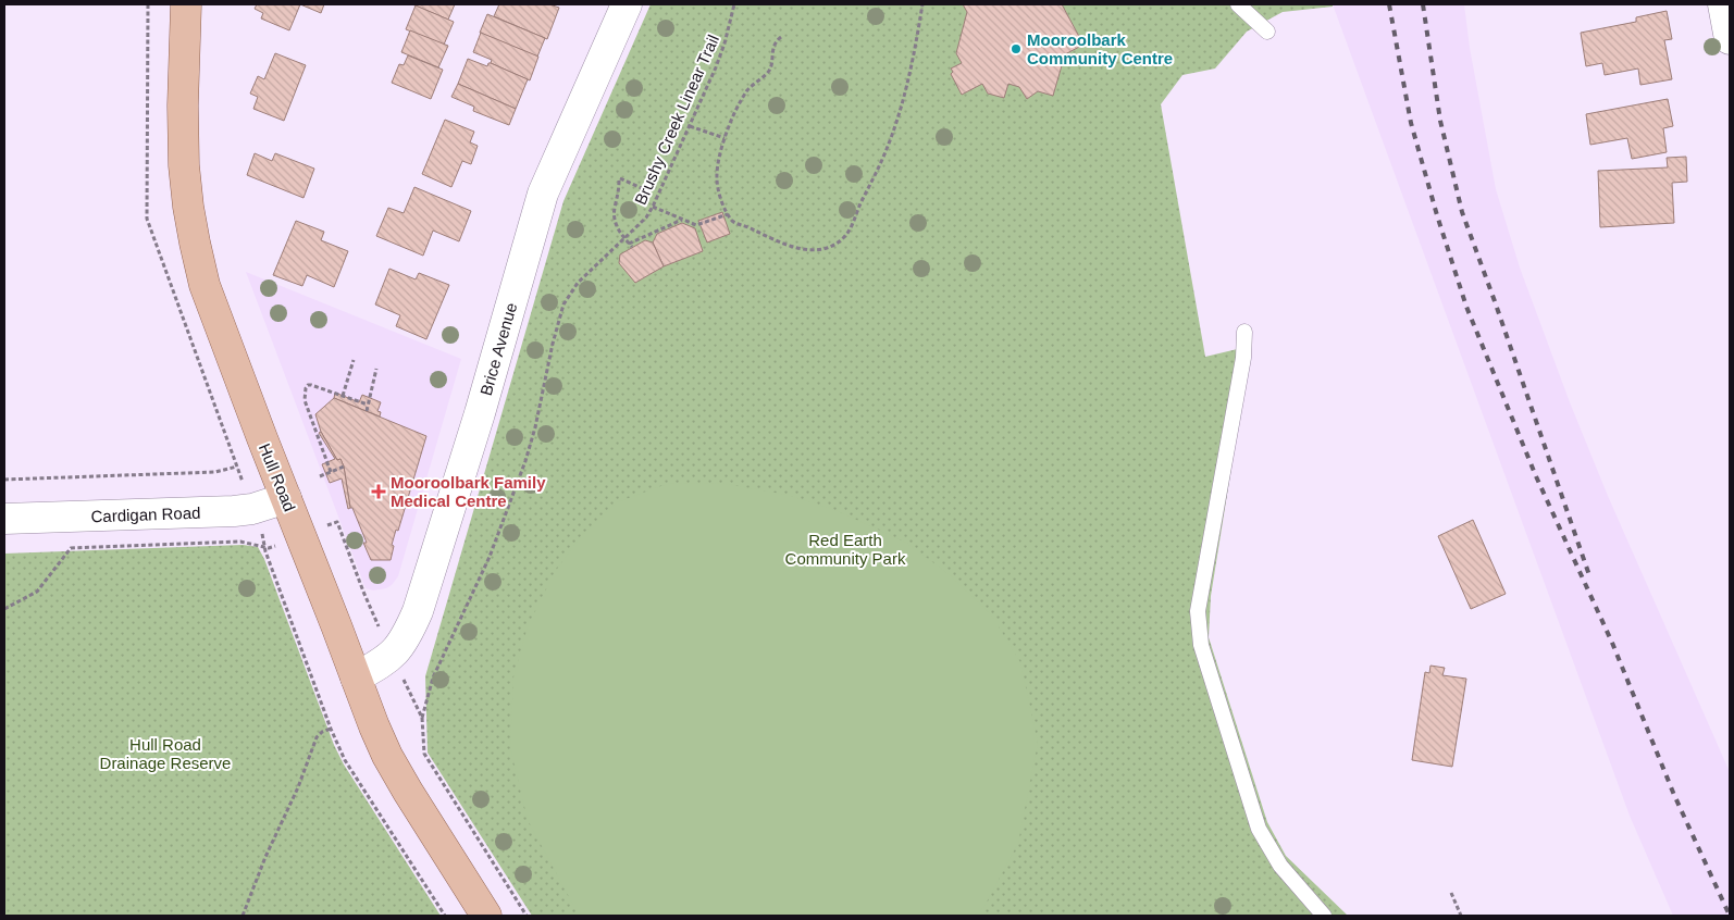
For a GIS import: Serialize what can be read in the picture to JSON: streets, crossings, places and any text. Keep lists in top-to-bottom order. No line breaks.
{"streets":{"main road":["Hull Road"],"street":["Brice Avenue","Cardigan Road"],"path":["Brushy Creek Linear Trail"]},"crossings":[["Brice Avenue","Hull Road"],["Hull Road","Cardigan Road"]],"parks":["Red Earth Community Park","Hull Road Drainage Reserve"],"places":{"other":["Mooroolbark Community Centre"],"health":["Mooroolbark Family Medical Centre"]}}
